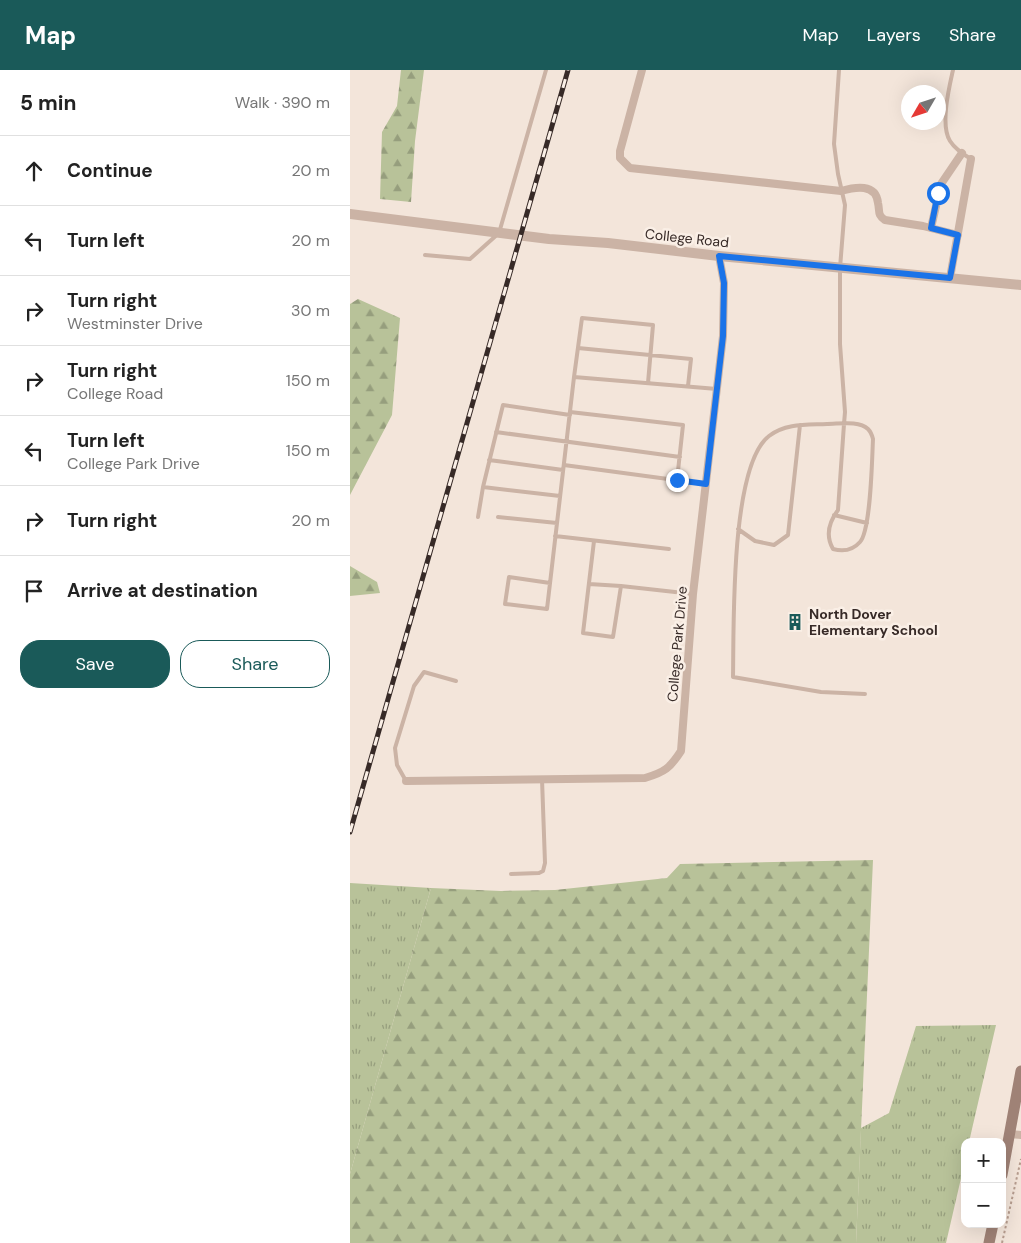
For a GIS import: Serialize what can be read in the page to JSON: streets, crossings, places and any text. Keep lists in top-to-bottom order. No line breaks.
{"streets":{"street":["College Road","College Park Drive"]},"crossings":[["College Road","College Park Drive"]],"places":{"building":["North Dover Elementary School"]},"north":"bottom left","page":{"header":"Map","nav":["Map","Layers","Share"],"heading":["5 min","Walk · 390 m"],"list":[["Continue","20 m"],["Turn left","20 m"],["Turn right","Westminster Drive","30 m"],["Turn right","College Road","150 m"],["Turn left","College Park Drive","150 m"],["Turn right","20 m"],"Arrive at destination"],"buttons":["Save","Share"],"map_buttons":["+","−"]}}
